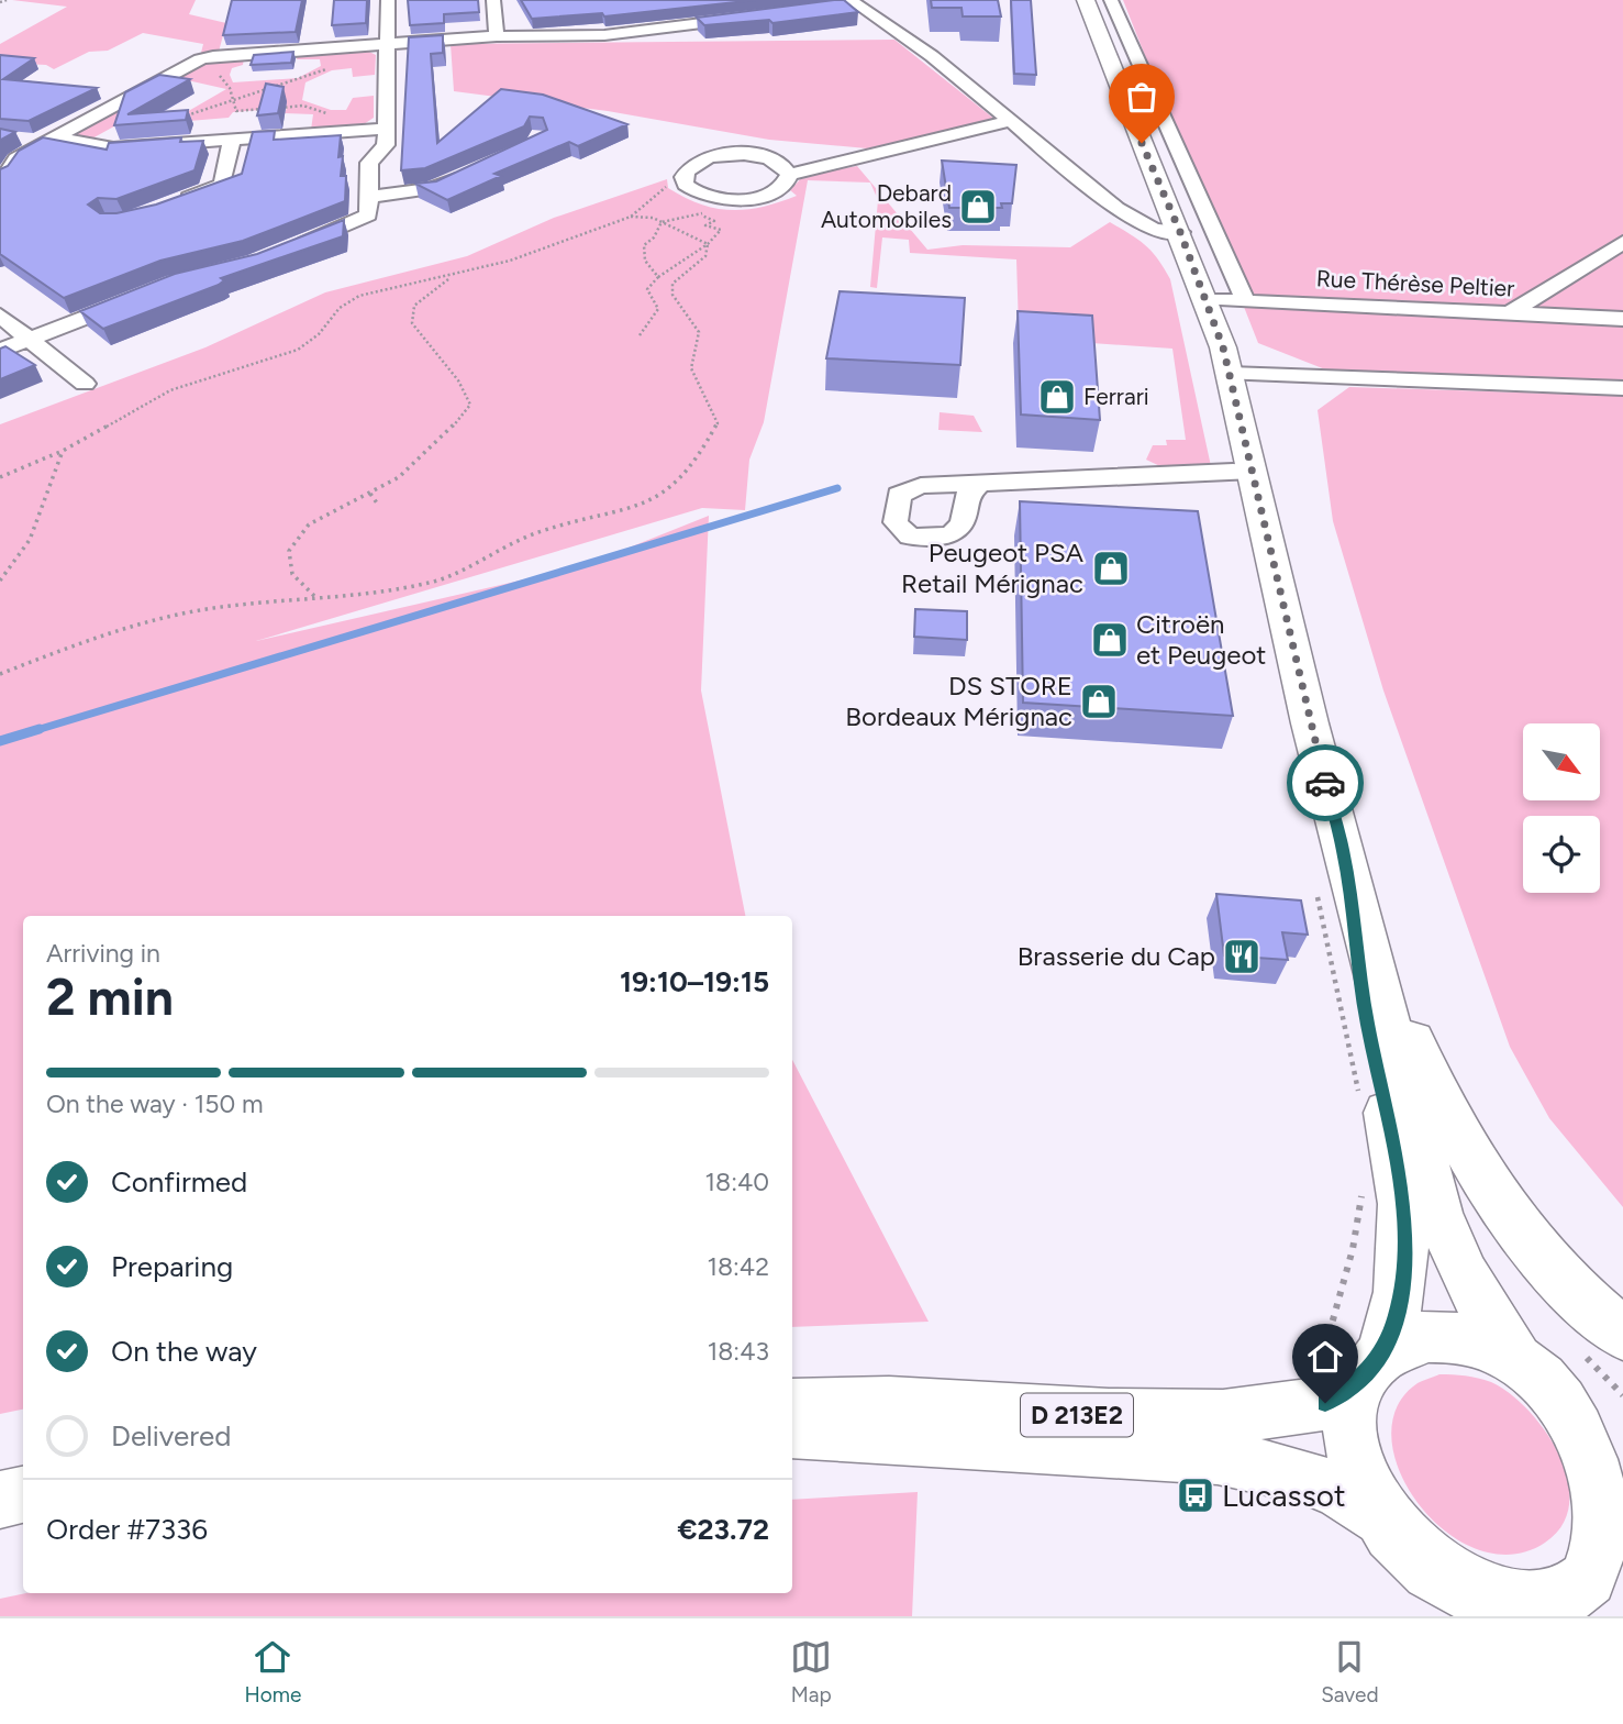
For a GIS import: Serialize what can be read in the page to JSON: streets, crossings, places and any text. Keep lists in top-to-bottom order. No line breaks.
{"streets":{"main road":["D 213E2"],"street":["Rue Thérèse Peltier"]},"places":{"shop":["Debard Automobiles","Ferrari","Peugeot PSA Retail Mérignac","Citroën et Peugeot","DS STORE Bordeaux Mérignac"],"restaurant":["Brasserie du Cap"],"bus stop":["Lucassot"]},"north":"bottom right","page":{"heading":["2 min","Arriving in","19:10–19:15"],"panel":["Order #7336","€23.72"],"bar":"On the way · 150 m","list":[["Confirmed","18:40"],["Preparing","18:42"],["On the way","18:43"],"Delivered"],"tabs":["Home","Map","Saved"]}}
